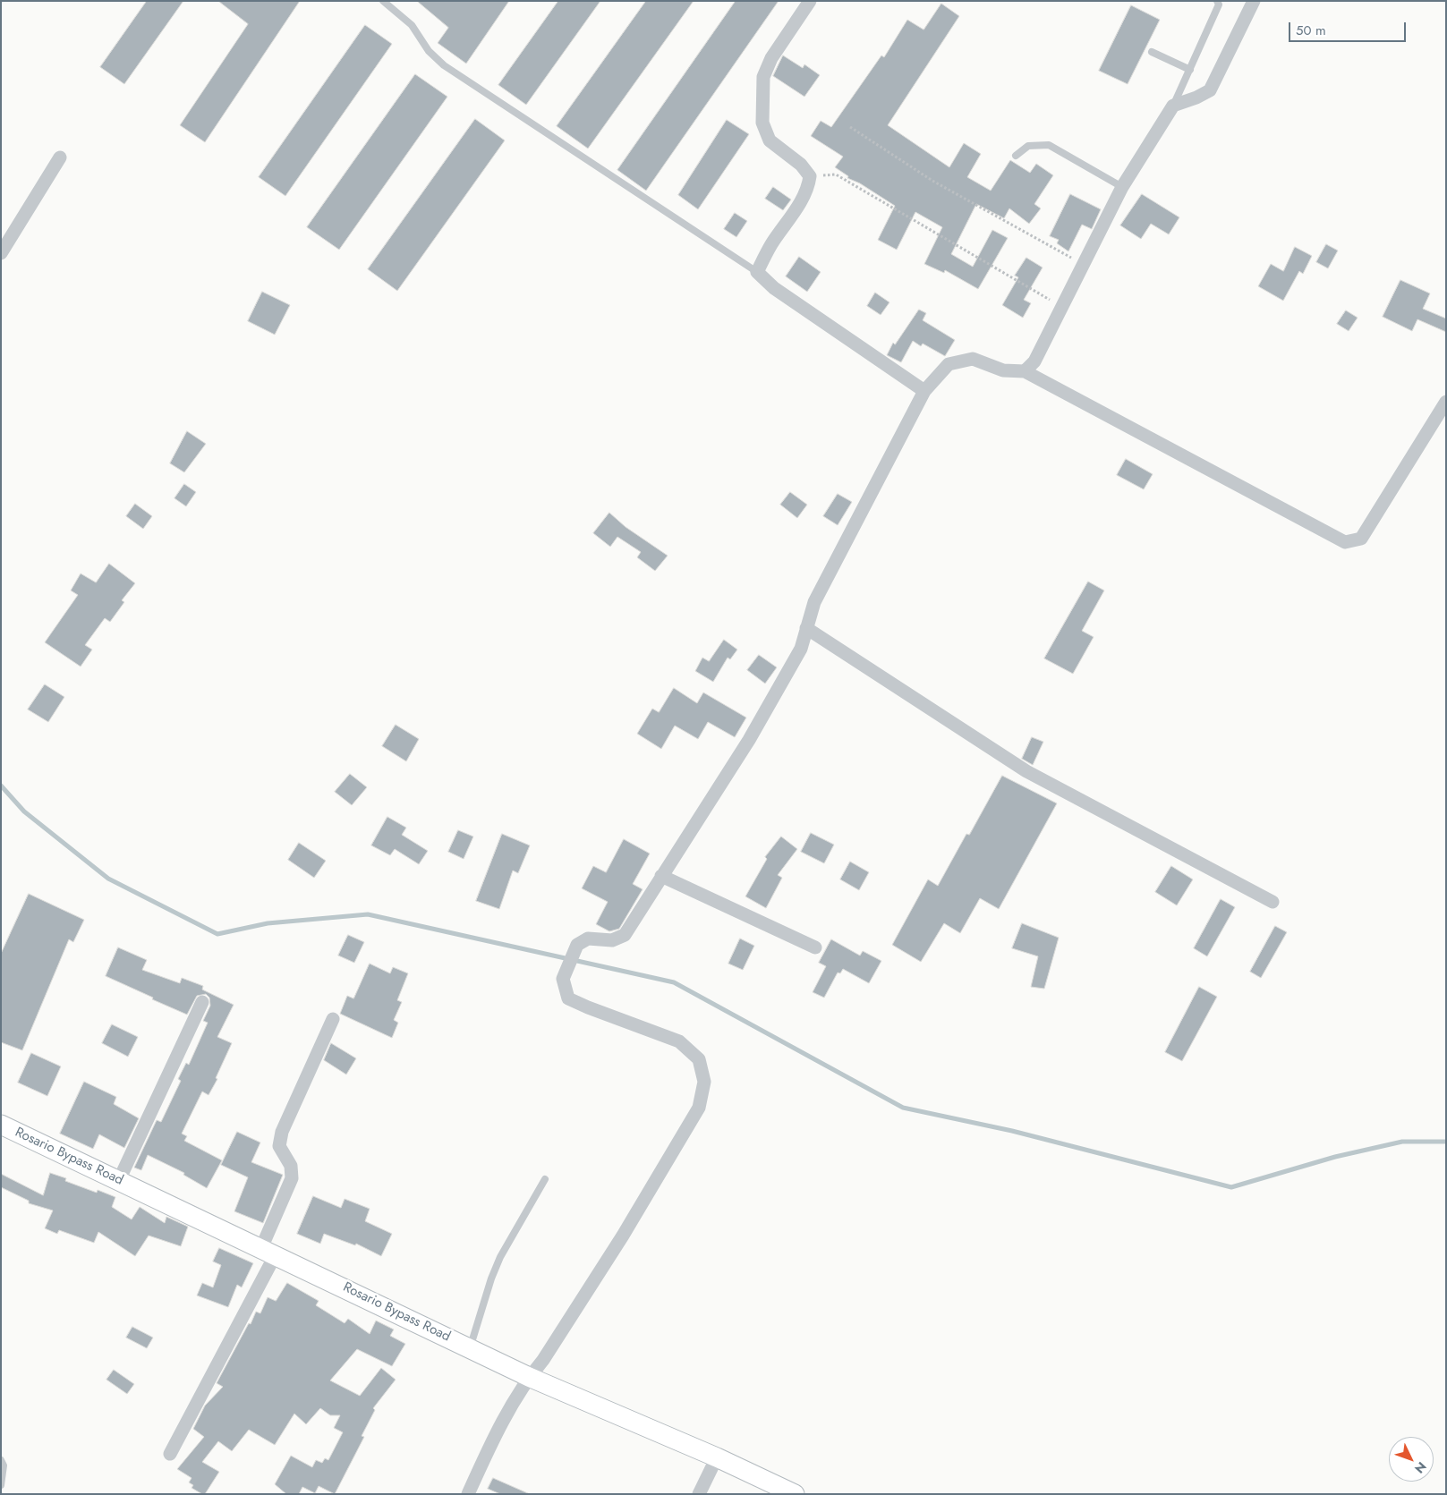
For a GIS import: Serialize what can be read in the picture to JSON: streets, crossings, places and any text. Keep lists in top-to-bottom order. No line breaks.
{"streets":{"main road":["Rosario Bypass Road"]},"scale_bar":"50 m","north":"bottom right"}
